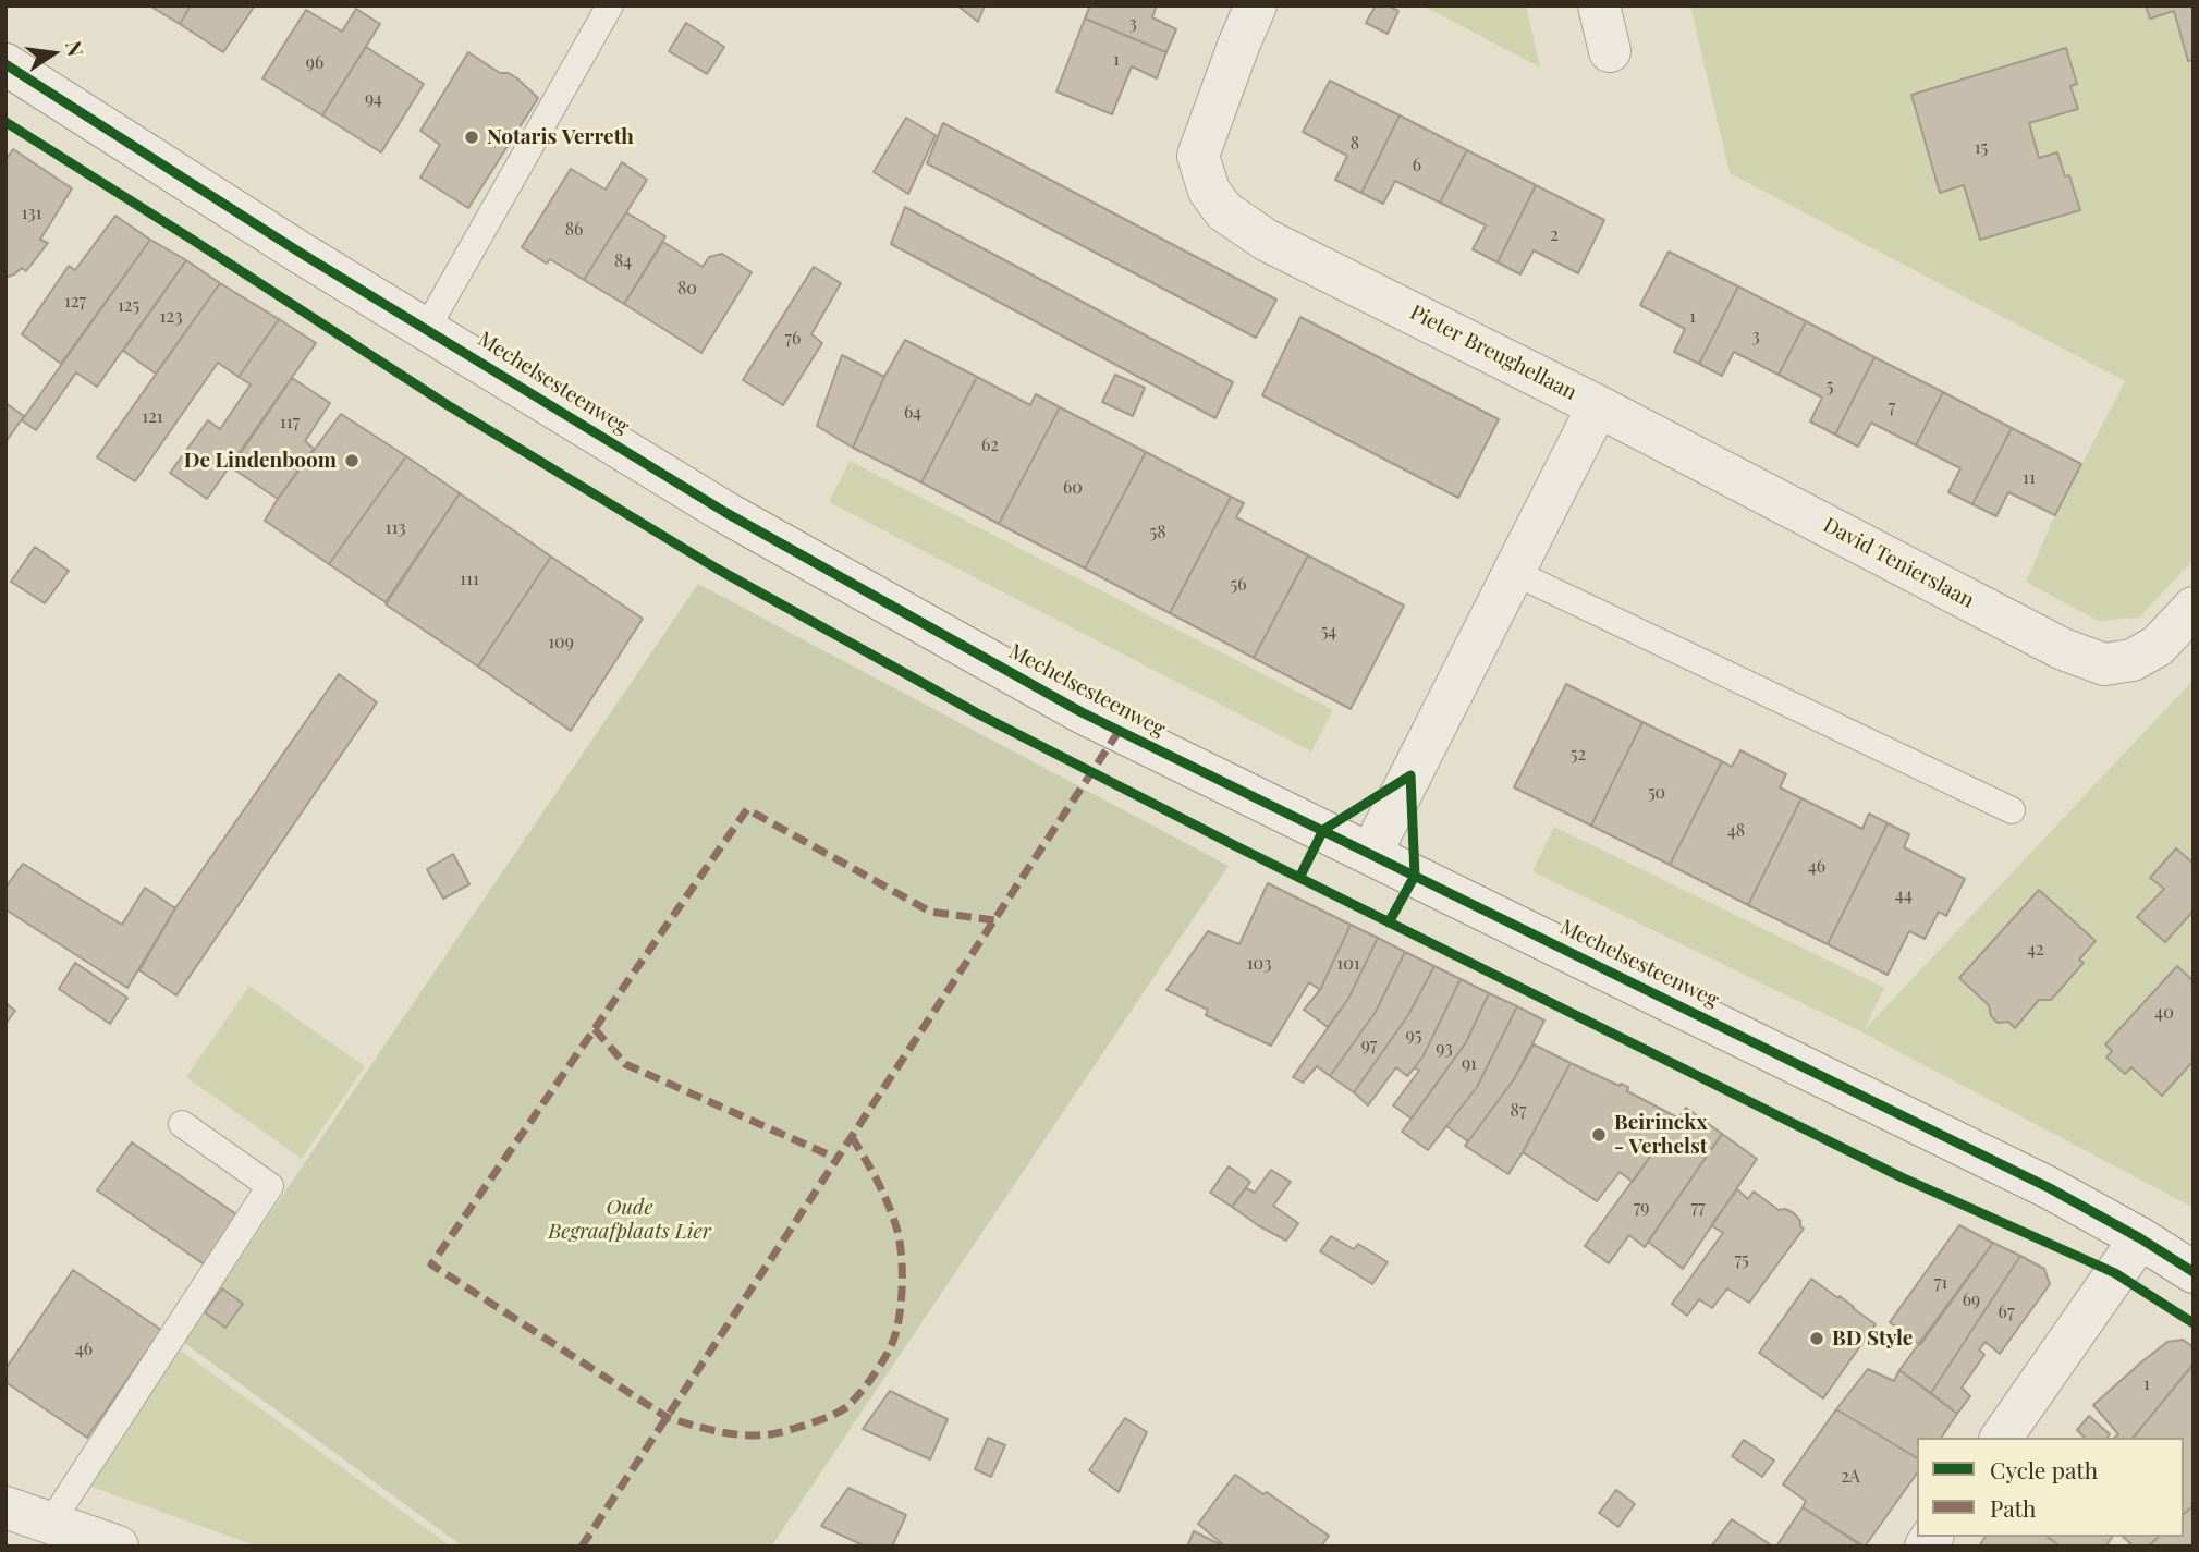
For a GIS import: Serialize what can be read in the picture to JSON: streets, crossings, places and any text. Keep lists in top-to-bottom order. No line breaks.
{"streets":{"street":["Pieter Breughellaan","Mechelsesteenweg","David Tenierslaan"]},"crossings":[["Pieter Breughellaan","Mechelsesteenweg"],["Pieter Breughellaan","David Tenierslaan"]],"parks":["Oude Begraafplaats Lier"],"places":["Notaris Verreth","De Lindenboom","Beirinckx - Verhelst","BD Style"],"house_numbers":["3","1","96","94","8","15","6","131","86","2","84","80","127","125","123","1","3","76","5","7","64","121","117","62","11","60","113","58","111","56","54","109","52","50","48","46","44","42","103","101","40","95","97","93","91","87","79","77","75","71","69","67","46","1","2A"],"legend":["Cycle path","Path"],"north":"right"}
